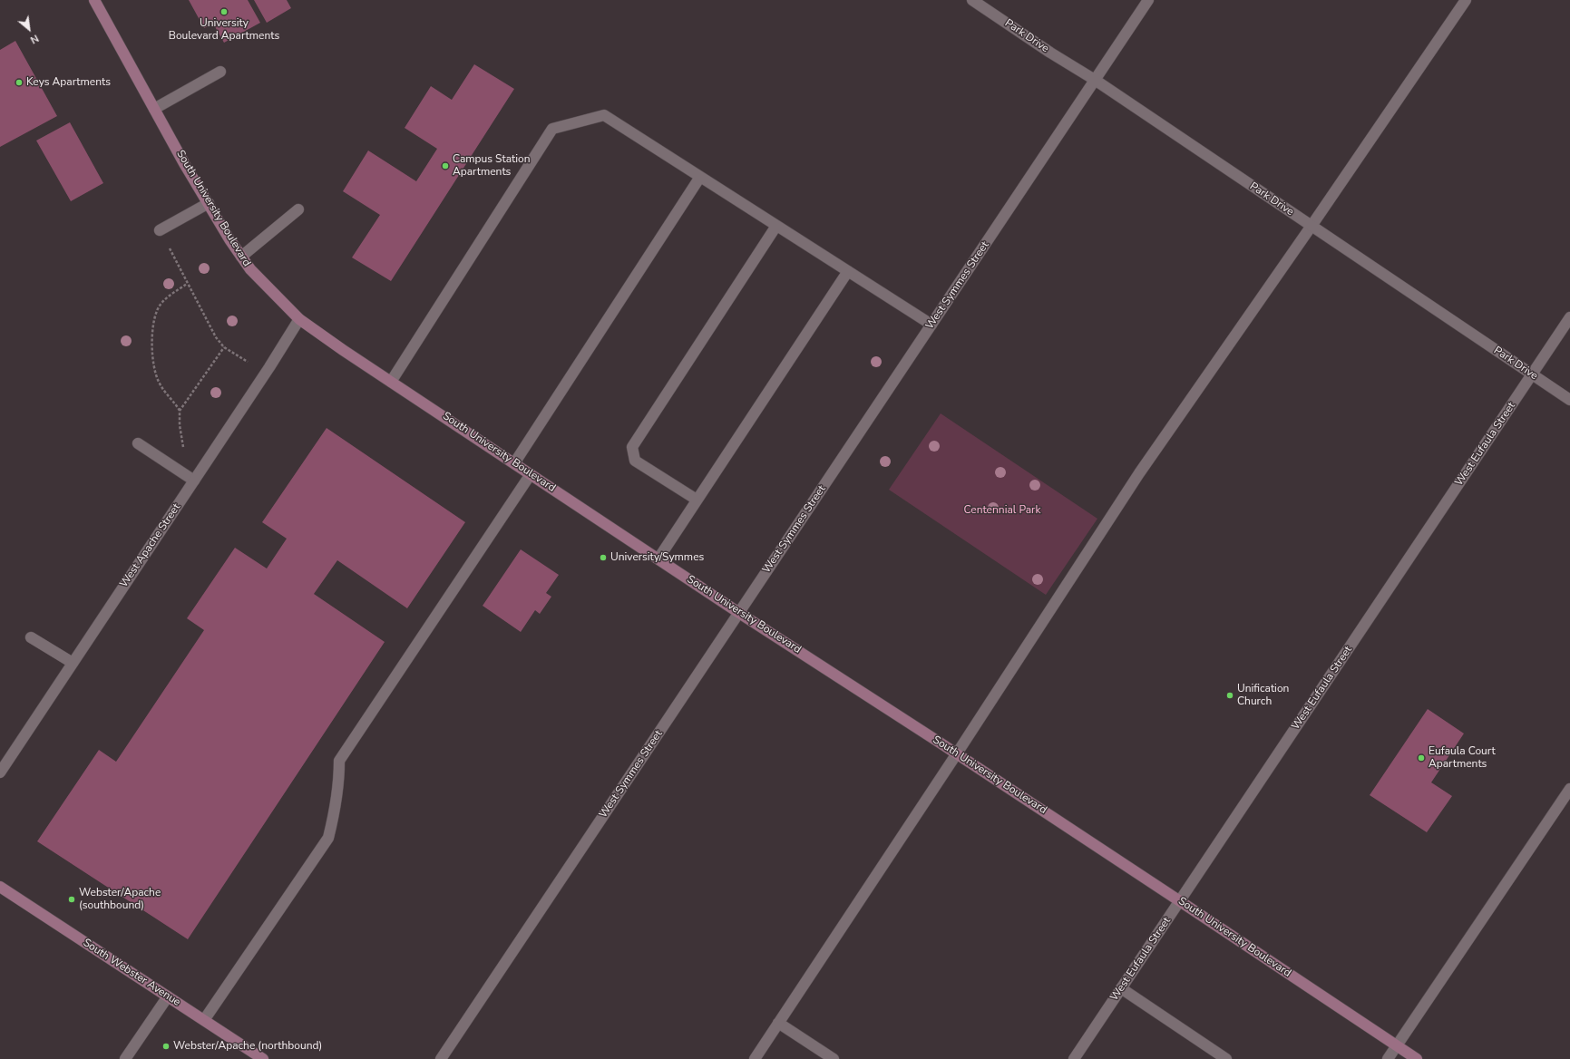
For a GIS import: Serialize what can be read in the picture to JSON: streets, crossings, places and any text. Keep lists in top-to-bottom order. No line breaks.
{"streets":{"street":["Park Drive","South University Boulevard","West Symmes Street","West Eufaula Street","West Apache Street","South Webster Avenue"]},"crossings":[["Park Drive","West Symmes Street"],["Park Drive","West Eufaula Street"],["South University Boulevard","West Symmes Street"],["South University Boulevard","West Eufaula Street"],["South University Boulevard","West Apache Street"]],"parks":["Centennial Park"],"places":["University Boulevard Apartments","Keys Apartments","Campus Station Apartments","University/Symmes","Unification Church","Eufaula Court Apartments","Webster/Apache (southbound)","Webster/Apache (northbound)"],"north":"bottom right"}
